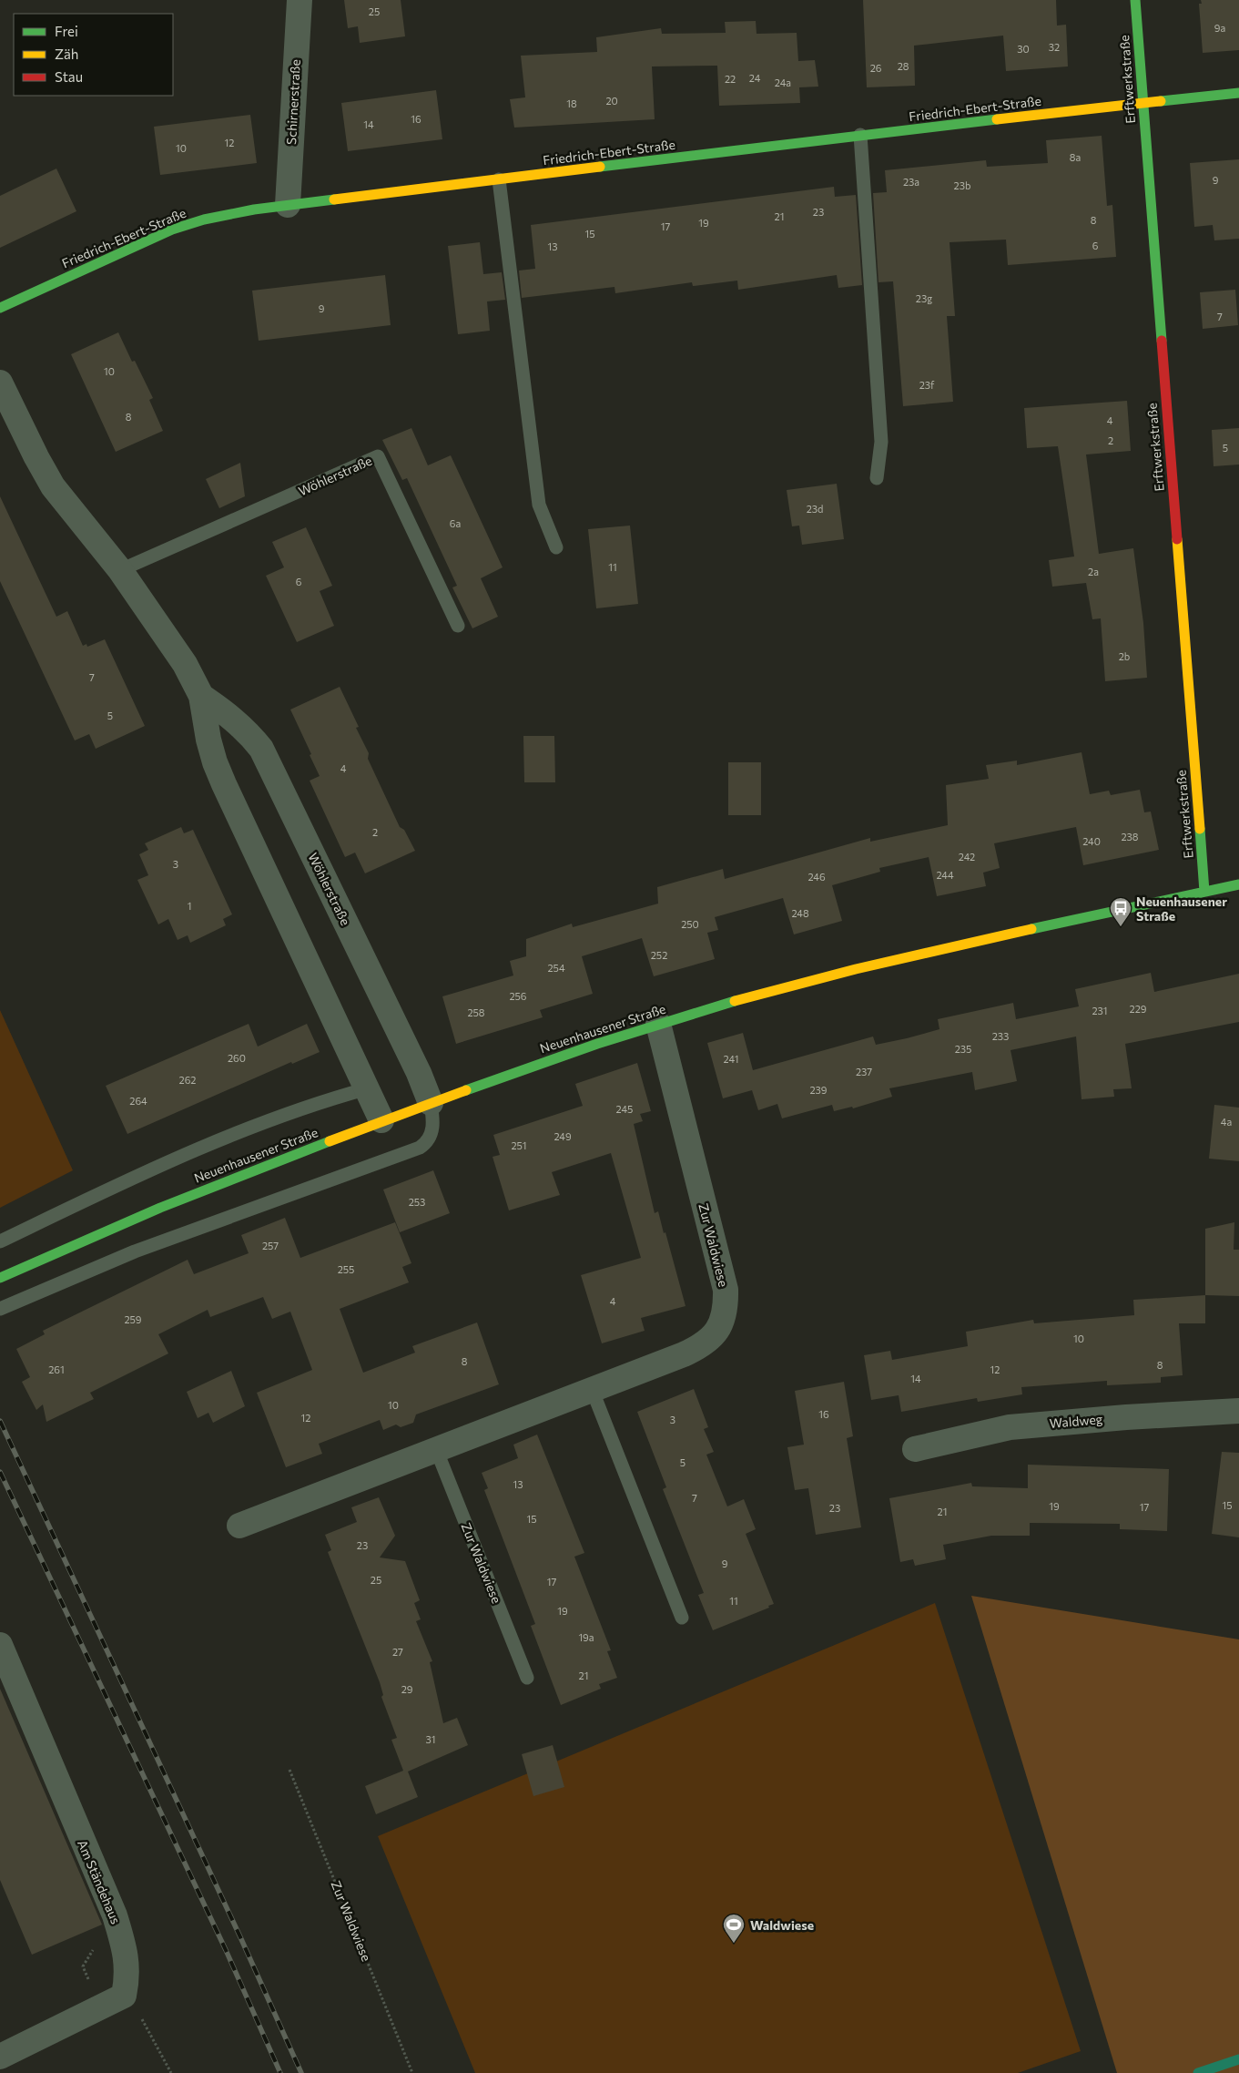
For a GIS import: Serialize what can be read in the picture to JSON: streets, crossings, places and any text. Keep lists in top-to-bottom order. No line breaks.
{"streets":{"street":["Erftwerkstraße","Schirnerstraße","Friedrich-Ebert-Straße","Wöhlerstraße","Neuenhausener Straße","Zur Waldwiese","Waldweg","Am Ständehaus"]},"crossings":[["Erftwerkstraße","Friedrich-Ebert-Straße"],["Erftwerkstraße","Neuenhausener Straße"],["Schirnerstraße","Friedrich-Ebert-Straße"],["Wöhlerstraße","Neuenhausener Straße"],["Neuenhausener Straße","Zur Waldwiese"]],"places":{"bus stop":["Neuenhausener Straße"],"sports":["Waldwiese"]},"house_numbers":["25","9a","32","30","28","26","24","22","24a","20","18","16","14","12","10","8a","9","23a","23b","23","21","8","19","17","15","6","13","23g","9","7","10","23f","8","4","2","5","23d","6a","11","2a","6","2b","7","5","4","2","238","240","242","3","244","246","1","248","250","252","254","256","229","231","258","233","235","260","241","237","262","239","264","245","4a","249","251","253","257","255","4","259","10","8","8","261","12","14","10","16","12","3","5","13","7","15","19","17","23","21","15","23","9","25","17","11","19","19a","27","21","29","31"],"legend":["Frei","Zäh","Stau"]}
